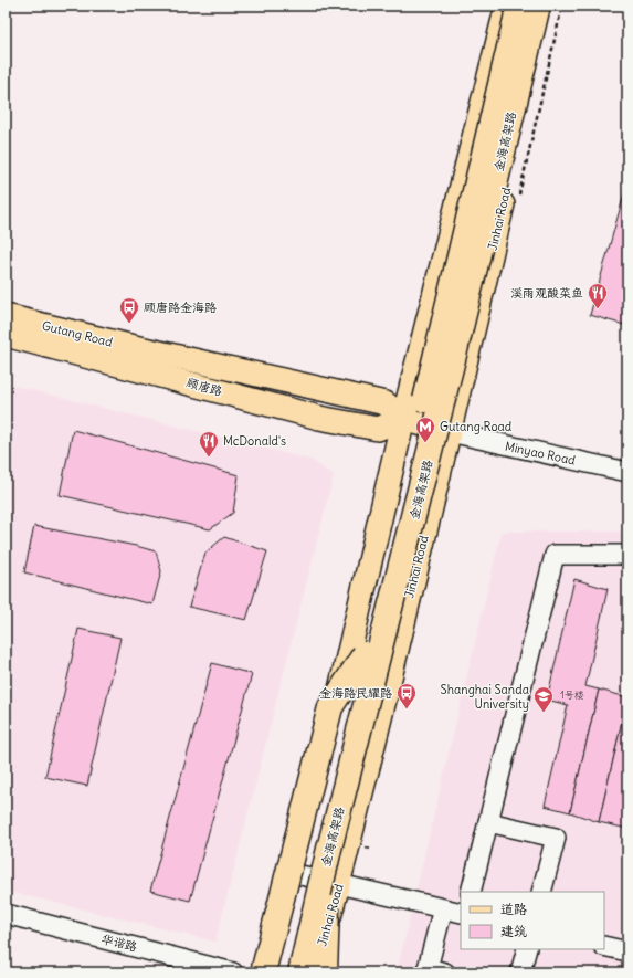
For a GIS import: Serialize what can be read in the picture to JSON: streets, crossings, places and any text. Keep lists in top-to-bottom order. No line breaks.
{"streets":{"highway":["金海高架路"],"main road":["Jinhai Road","Gutang Road","顾唐路","Minyao Road"],"street":["华谐路"]},"crossings":[["Jinhai Road","Minyao Road"],["Gutang Road","顾唐路"],["Gutang Road","Minyao Road"],["顾唐路","Minyao Road"]],"places":{"restaurant":["溪雨观酸菜鱼","McDonald's"],"bus stop":["顾唐路金海路","金海路民耀路"],"metro station":["Gutang Road"],"school or university":["Shanghai Sanda University"]},"house_numbers":["1号楼"],"legend":["道路","建筑"]}
